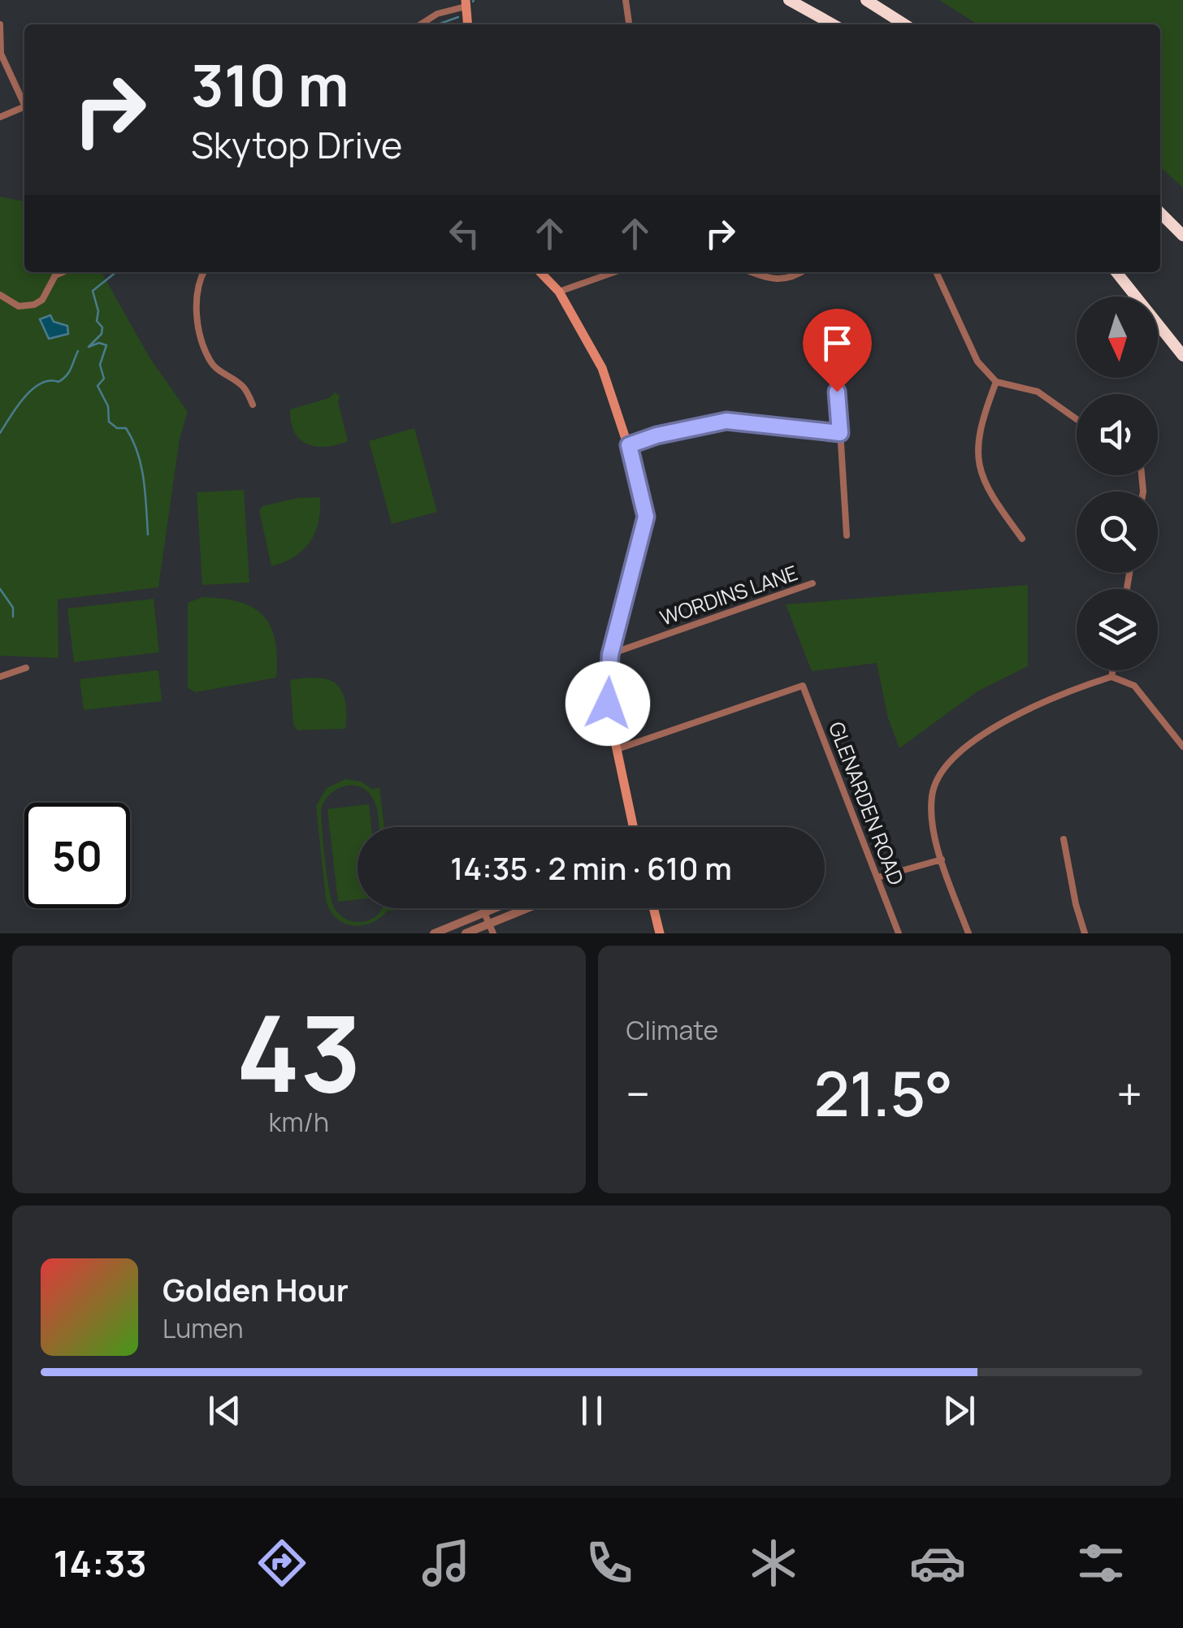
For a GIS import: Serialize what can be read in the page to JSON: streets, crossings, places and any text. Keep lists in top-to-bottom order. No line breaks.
{"streets":{"street":["WORDINS LANE","GLENARDEN ROAD"]},"north":"bottom","page":{"turn":["310 m","Skytop Drive"],"limit":"50","trip":"14:35 · 2 min · 610 m","tile":[["43","km/h"],"Climate"],"heat":["−","21.5°","+"],"song":["Golden Hour","Lumen"],"tabs":"14:33"}}
